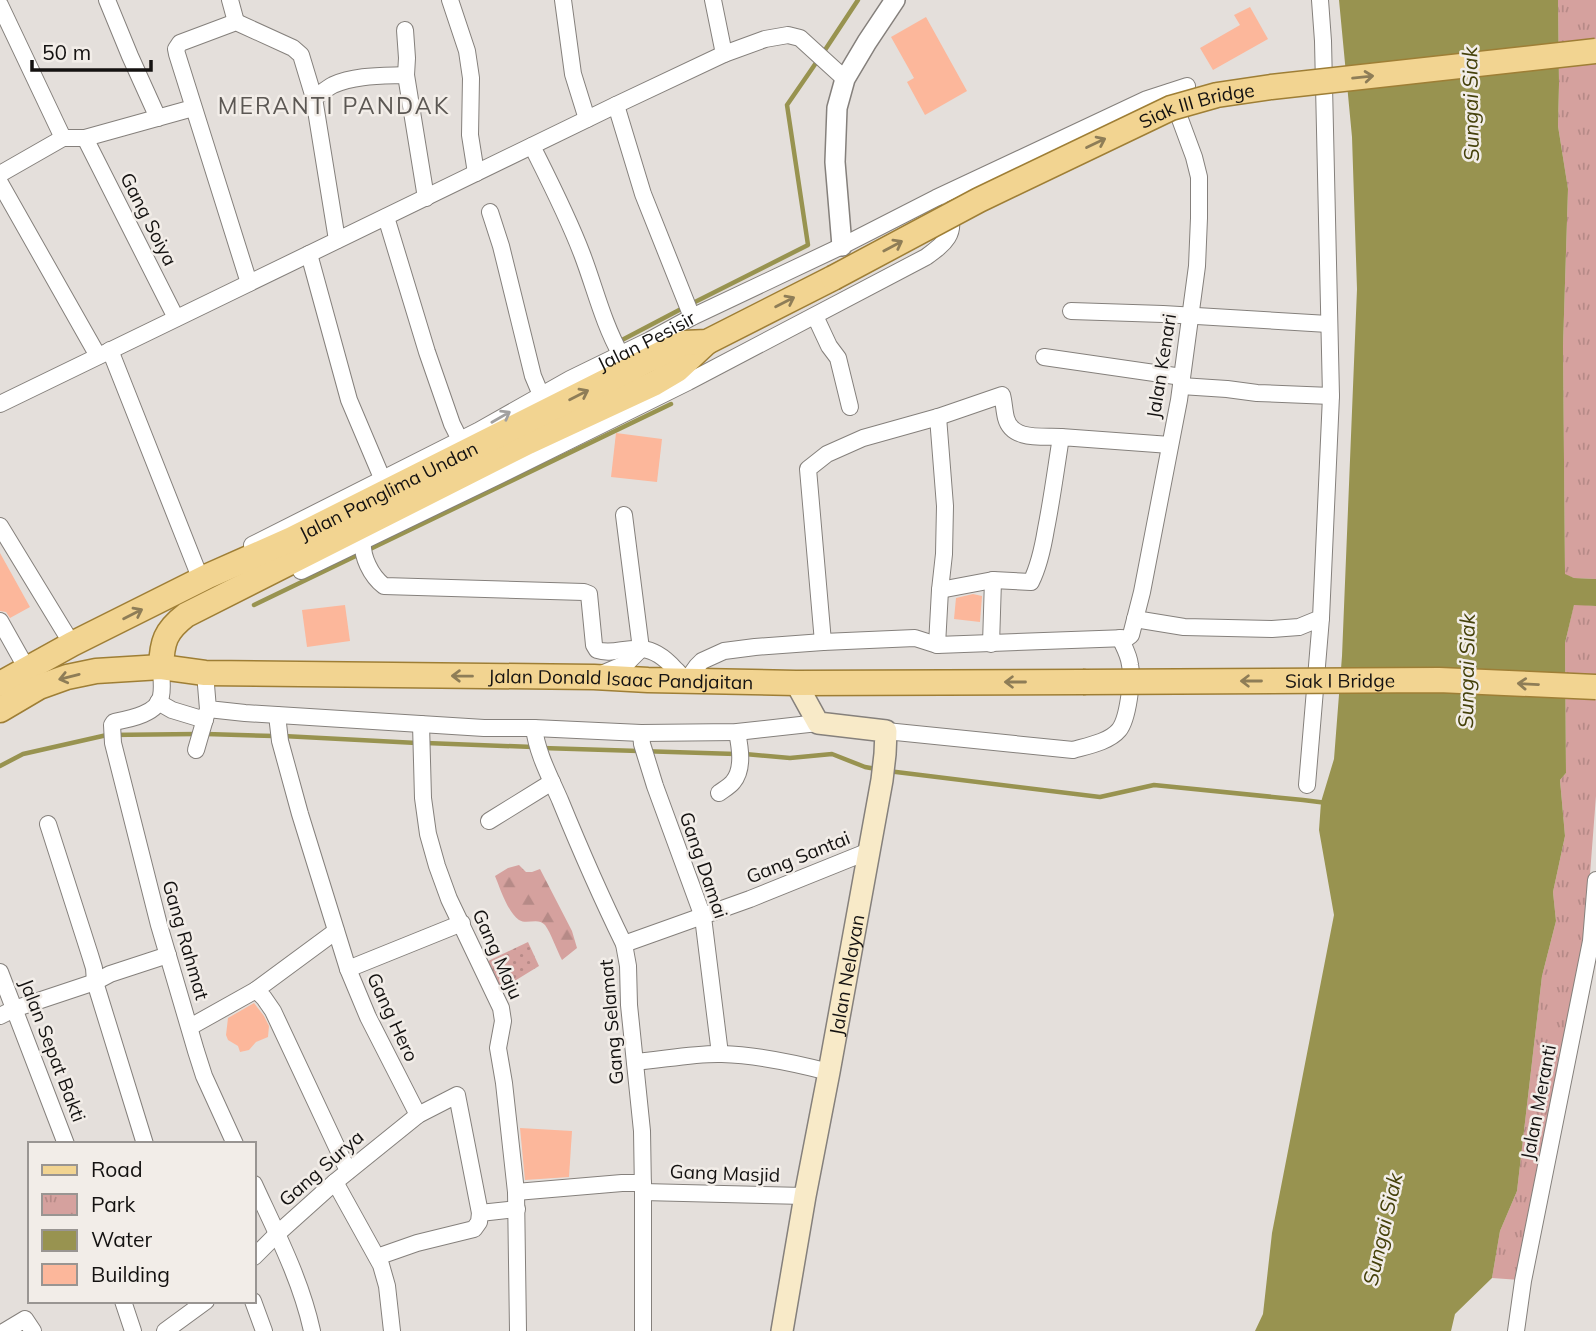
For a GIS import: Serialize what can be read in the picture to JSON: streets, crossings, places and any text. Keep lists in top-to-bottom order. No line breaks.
{"streets":{"main road":["Siak III Bridge","Jalan Panglima Undan","Jalan Donald Isaac Pandjaitan","Siak I Bridge","Jalan Nelayan"],"street":["Gang Soiya","Jalan Pesisir","Jalan Kenari","Gang Santai","Gang Damai","Gang Rahmat","Gang Maju","Gang Hero","Gang Selamat","Jalan Sepat Bakti","Jalan Meranti","Gang Surya","Gang Masjid"]},"crossings":[["Siak III Bridge","Jalan Panglima Undan"],["Jalan Pesisir","Jalan Kenari"],["Jalan Pesisir","Jalan Panglima Undan"],["Jalan Panglima Undan","Jalan Donald Isaac Pandjaitan"],["Jalan Donald Isaac Pandjaitan","Siak I Bridge"],["Gang Santai","Gang Damai"],["Gang Santai","Jalan Nelayan"],["Gang Santai","Gang Selamat"],["Gang Maju","Gang Masjid"],["Jalan Nelayan","Gang Masjid"],["Gang Hero","Gang Surya"],["Gang Selamat","Gang Masjid"]],"one_way":["Siak III Bridge","Jalan Donald Isaac Pandjaitan","Siak I Bridge"],"districts":["MERANTI PANDAK"],"water":["Sungai Siak"],"legend":["Road","Park","Water","Building"],"scale_bar":"50 m"}
